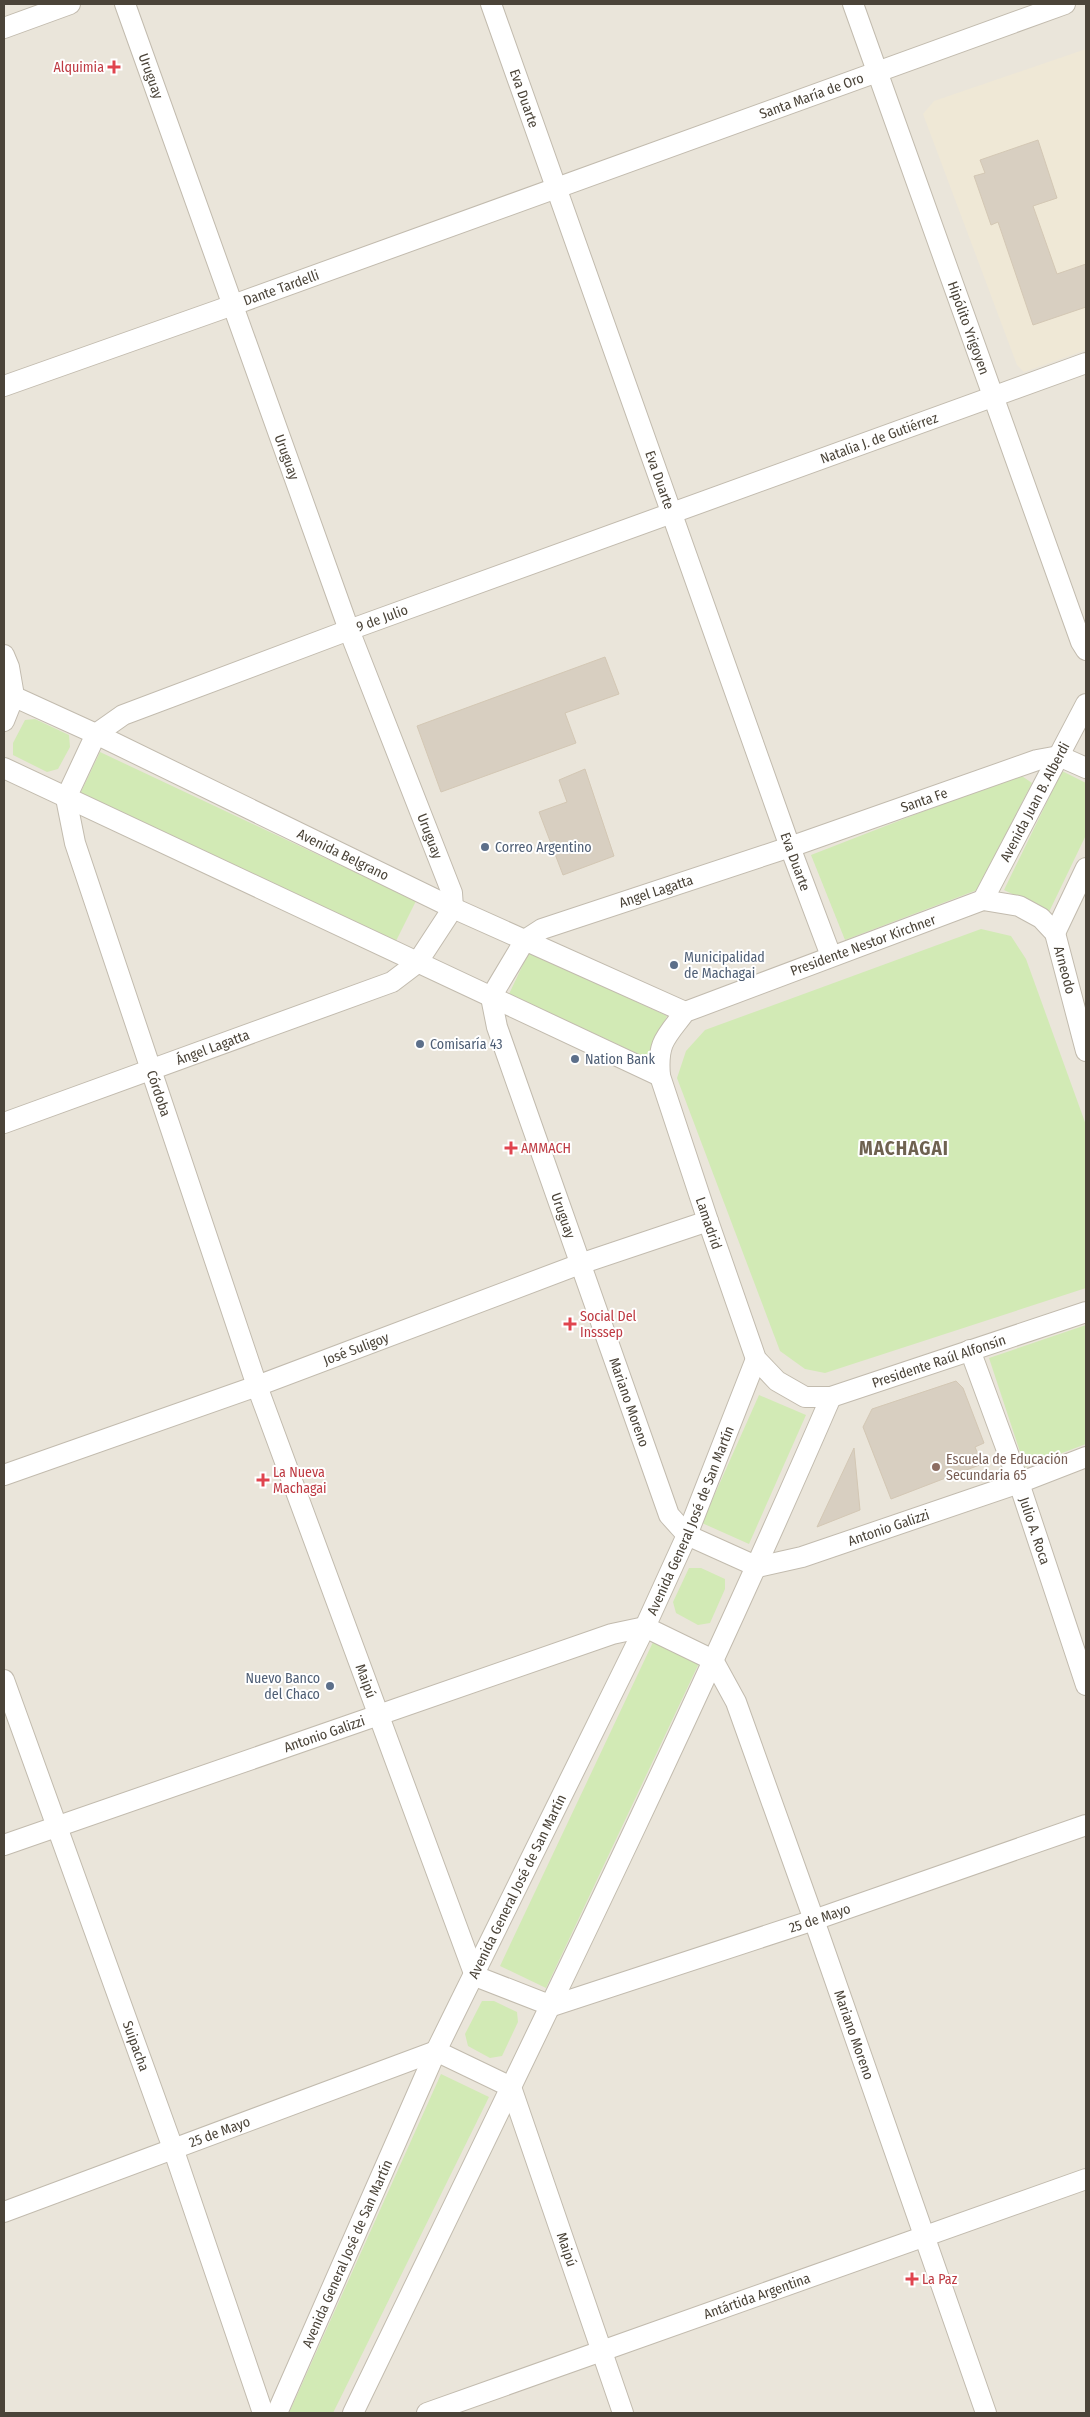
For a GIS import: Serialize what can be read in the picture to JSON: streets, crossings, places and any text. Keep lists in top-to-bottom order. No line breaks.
{"streets":{"street":["Uruguay","Santa María de Oro","Eva Duarte","Dante Tardelli","Hipólito Yrigoyen","Natalia J. de Gutiérrez","9 de Julio","Santa Fe","Avenida Juan B. Alberdi","Avenida Belgrano","Angel Lagatta","Presidente Nestor Kirchner","Arneodo","Ángel Lagatta","Córdoba","Lamadrid","José Suligoy","Presidente Raúl Alfonsín","Mariano Moreno","Avenida General José de San Martín","Antonio Galizzi","Julio A. Roca","Maipú","25 de Mayo","Suipacha","Antártida Argentina"]},"crossings":[["Uruguay","Dante Tardelli"],["Uruguay","9 de Julio"],["Uruguay","Avenida Belgrano"],["Uruguay","Ángel Lagatta"],["Uruguay","José Suligoy"],["Uruguay","Mariano Moreno"],["Santa María de Oro","Eva Duarte"],["Santa María de Oro","Dante Tardelli"],["Santa María de Oro","Hipólito Yrigoyen"],["Eva Duarte","Dante Tardelli"],["Eva Duarte","Natalia J. de Gutiérrez"],["Eva Duarte","9 de Julio"],["Eva Duarte","Santa Fe"],["Eva Duarte","Angel Lagatta"],["Eva Duarte","Presidente Nestor Kirchner"],["Hipólito Yrigoyen","Natalia J. de Gutiérrez"],["Natalia J. de Gutiérrez","9 de Julio"],["9 de Julio","Avenida Belgrano"],["Santa Fe","Avenida Juan B. Alberdi"],["Santa Fe","Angel Lagatta"],["Avenida Juan B. Alberdi","Presidente Nestor Kirchner"],["Avenida Belgrano","Angel Lagatta"],["Avenida Belgrano","Presidente Nestor Kirchner"],["Avenida Belgrano","Ángel Lagatta"],["Avenida Belgrano","Lamadrid"],["Presidente Nestor Kirchner","Arneodo"],["Presidente Nestor Kirchner","Lamadrid"],["Ángel Lagatta","Córdoba"],["Córdoba","José Suligoy"],["Córdoba","Maipú"],["Lamadrid","José Suligoy"],["Lamadrid","Presidente Raúl Alfonsín"],["Lamadrid","Avenida General José de San Martín"],["José Suligoy","Mariano Moreno"],["José Suligoy","Maipú"],["Presidente Raúl Alfonsín","Julio A. Roca"],["Mariano Moreno","Avenida General José de San Martín"],["Mariano Moreno","25 de Mayo"],["Mariano Moreno","Antártida Argentina"],["Avenida General José de San Martín","Antonio Galizzi"],["Avenida General José de San Martín","Maipú"],["Avenida General José de San Martín","25 de Mayo"],["Antonio Galizzi","Julio A. Roca"],["Antonio Galizzi","Maipú"],["Antonio Galizzi","Suipacha"],["Maipú","Antártida Argentina"],["25 de Mayo","Suipacha"]],"districts":["MACHAGAI"],"places":{"health":["Alquimia","AMMACH","Social Del Insssep","La Nueva Machagai","La Paz"],"other":["Correo Argentino","Municipalidad de Machagai","Comisaría 43","Nation Bank","Escuela de Educación Secundaria 65","Nuevo Banco del Chaco"]}}
